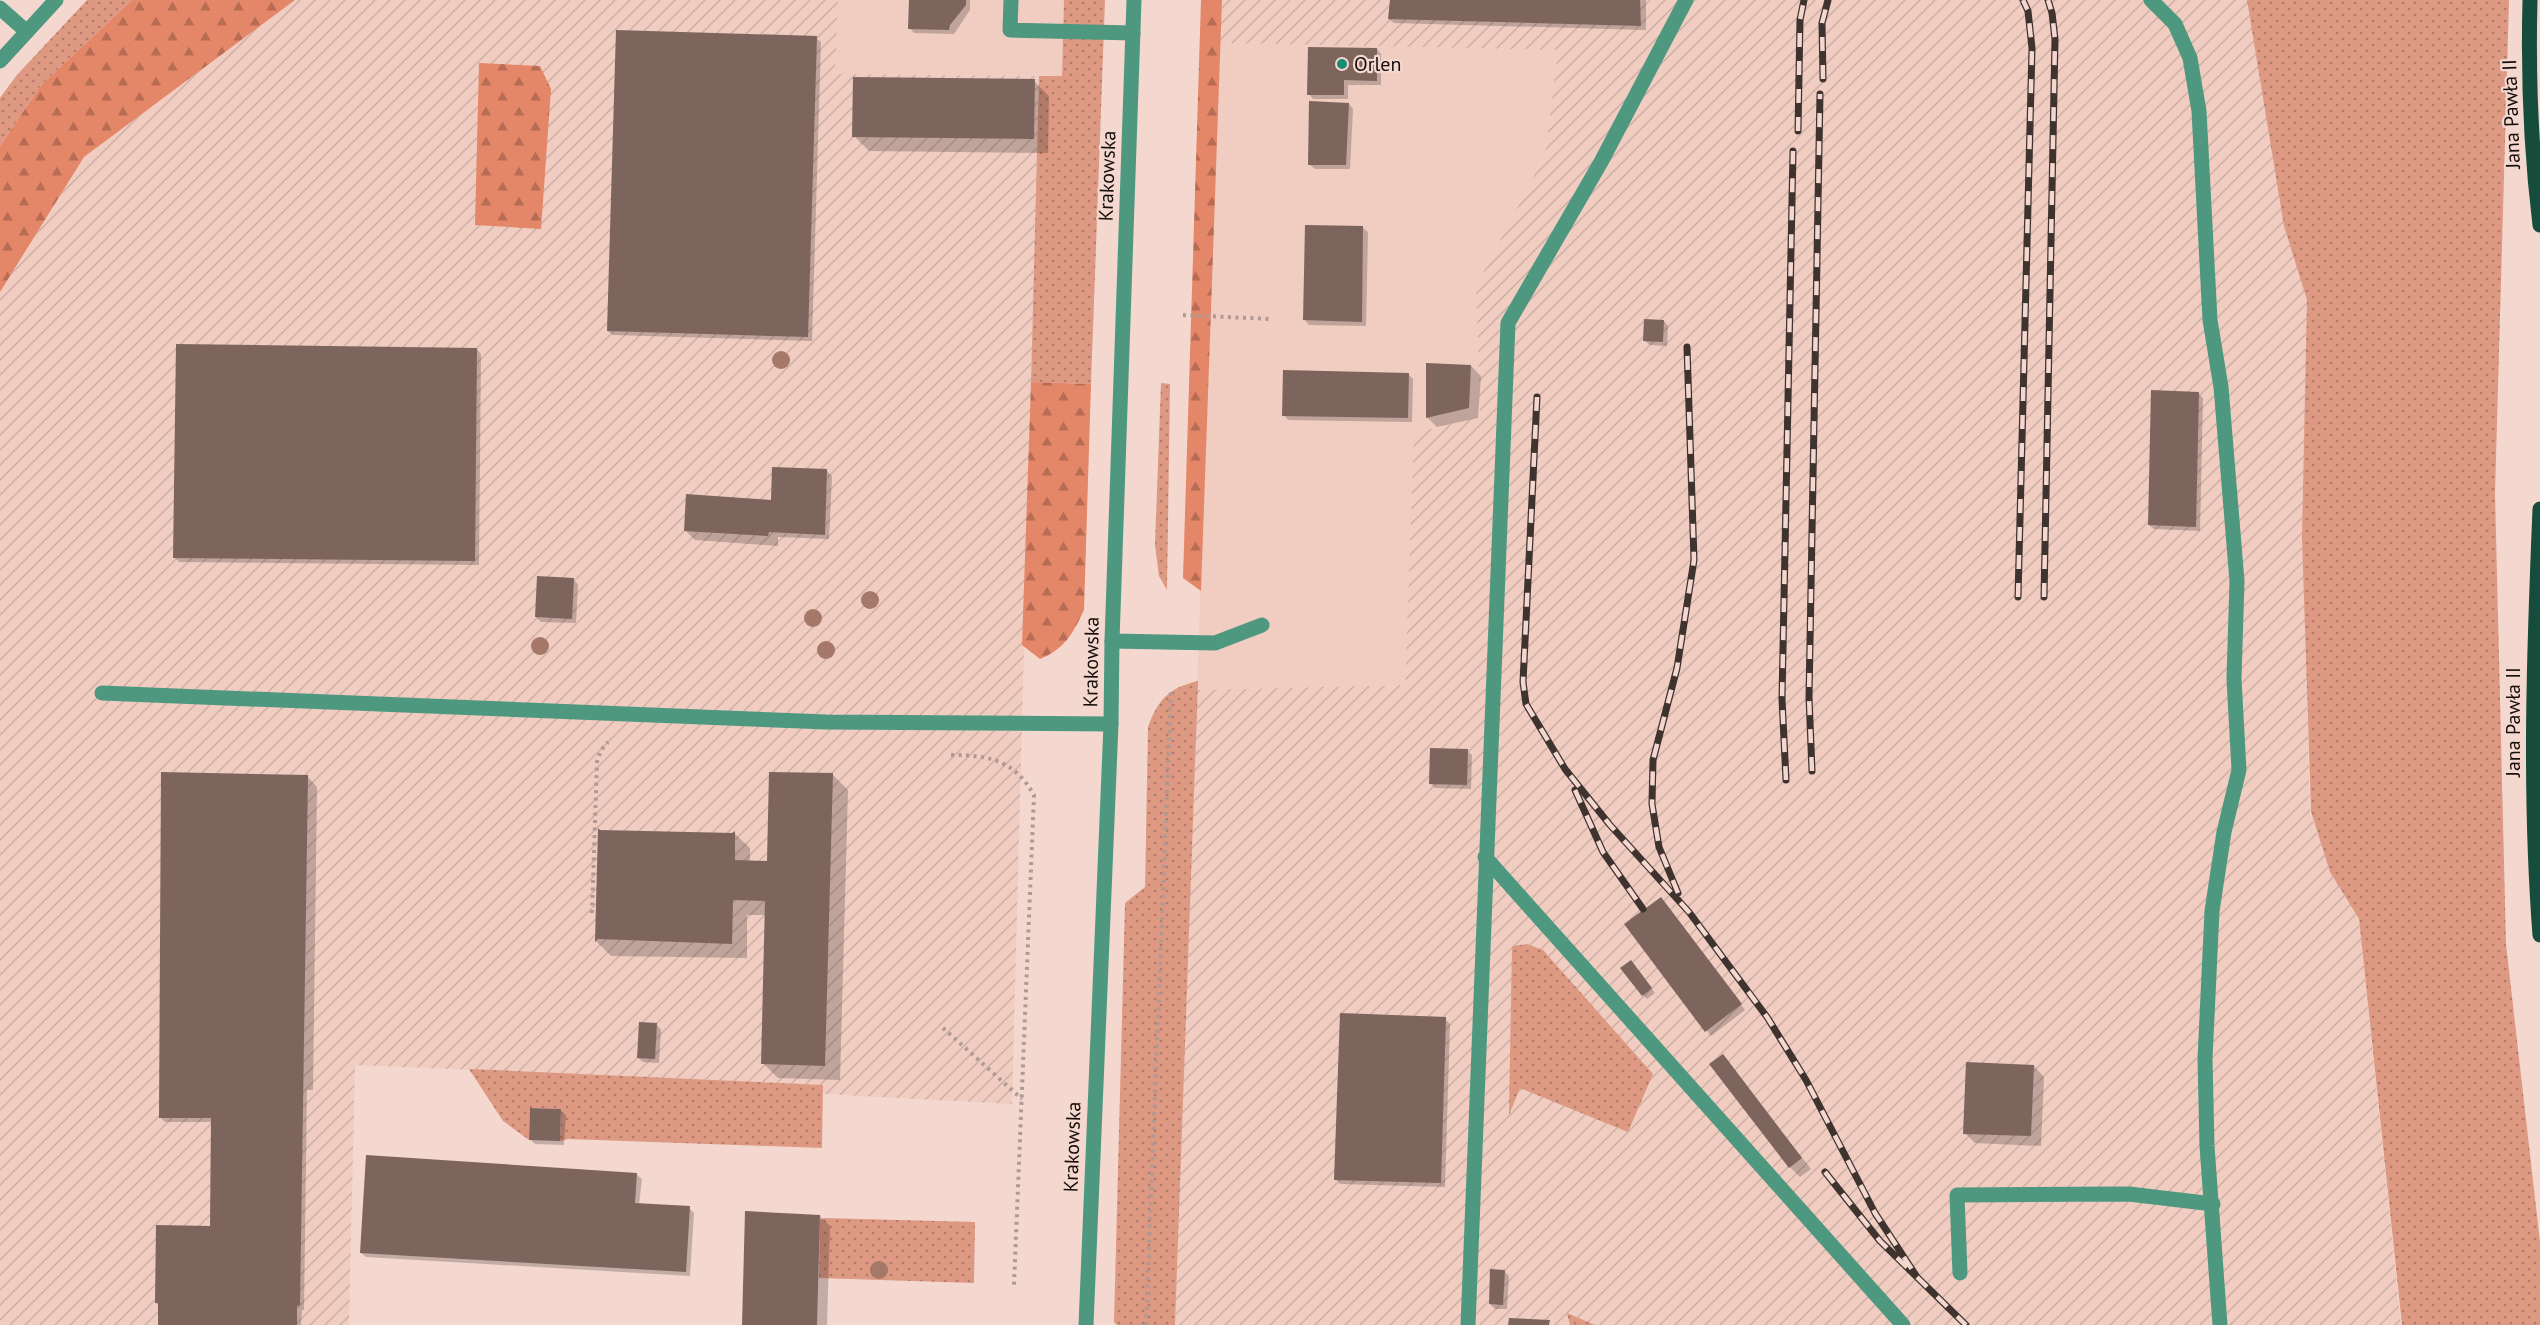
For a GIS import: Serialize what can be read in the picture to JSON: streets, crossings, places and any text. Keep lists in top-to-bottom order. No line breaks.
{"streets":{"main road":["Jana Pawła II"],"street":["Krakowska"]},"places":["Orlen"]}
